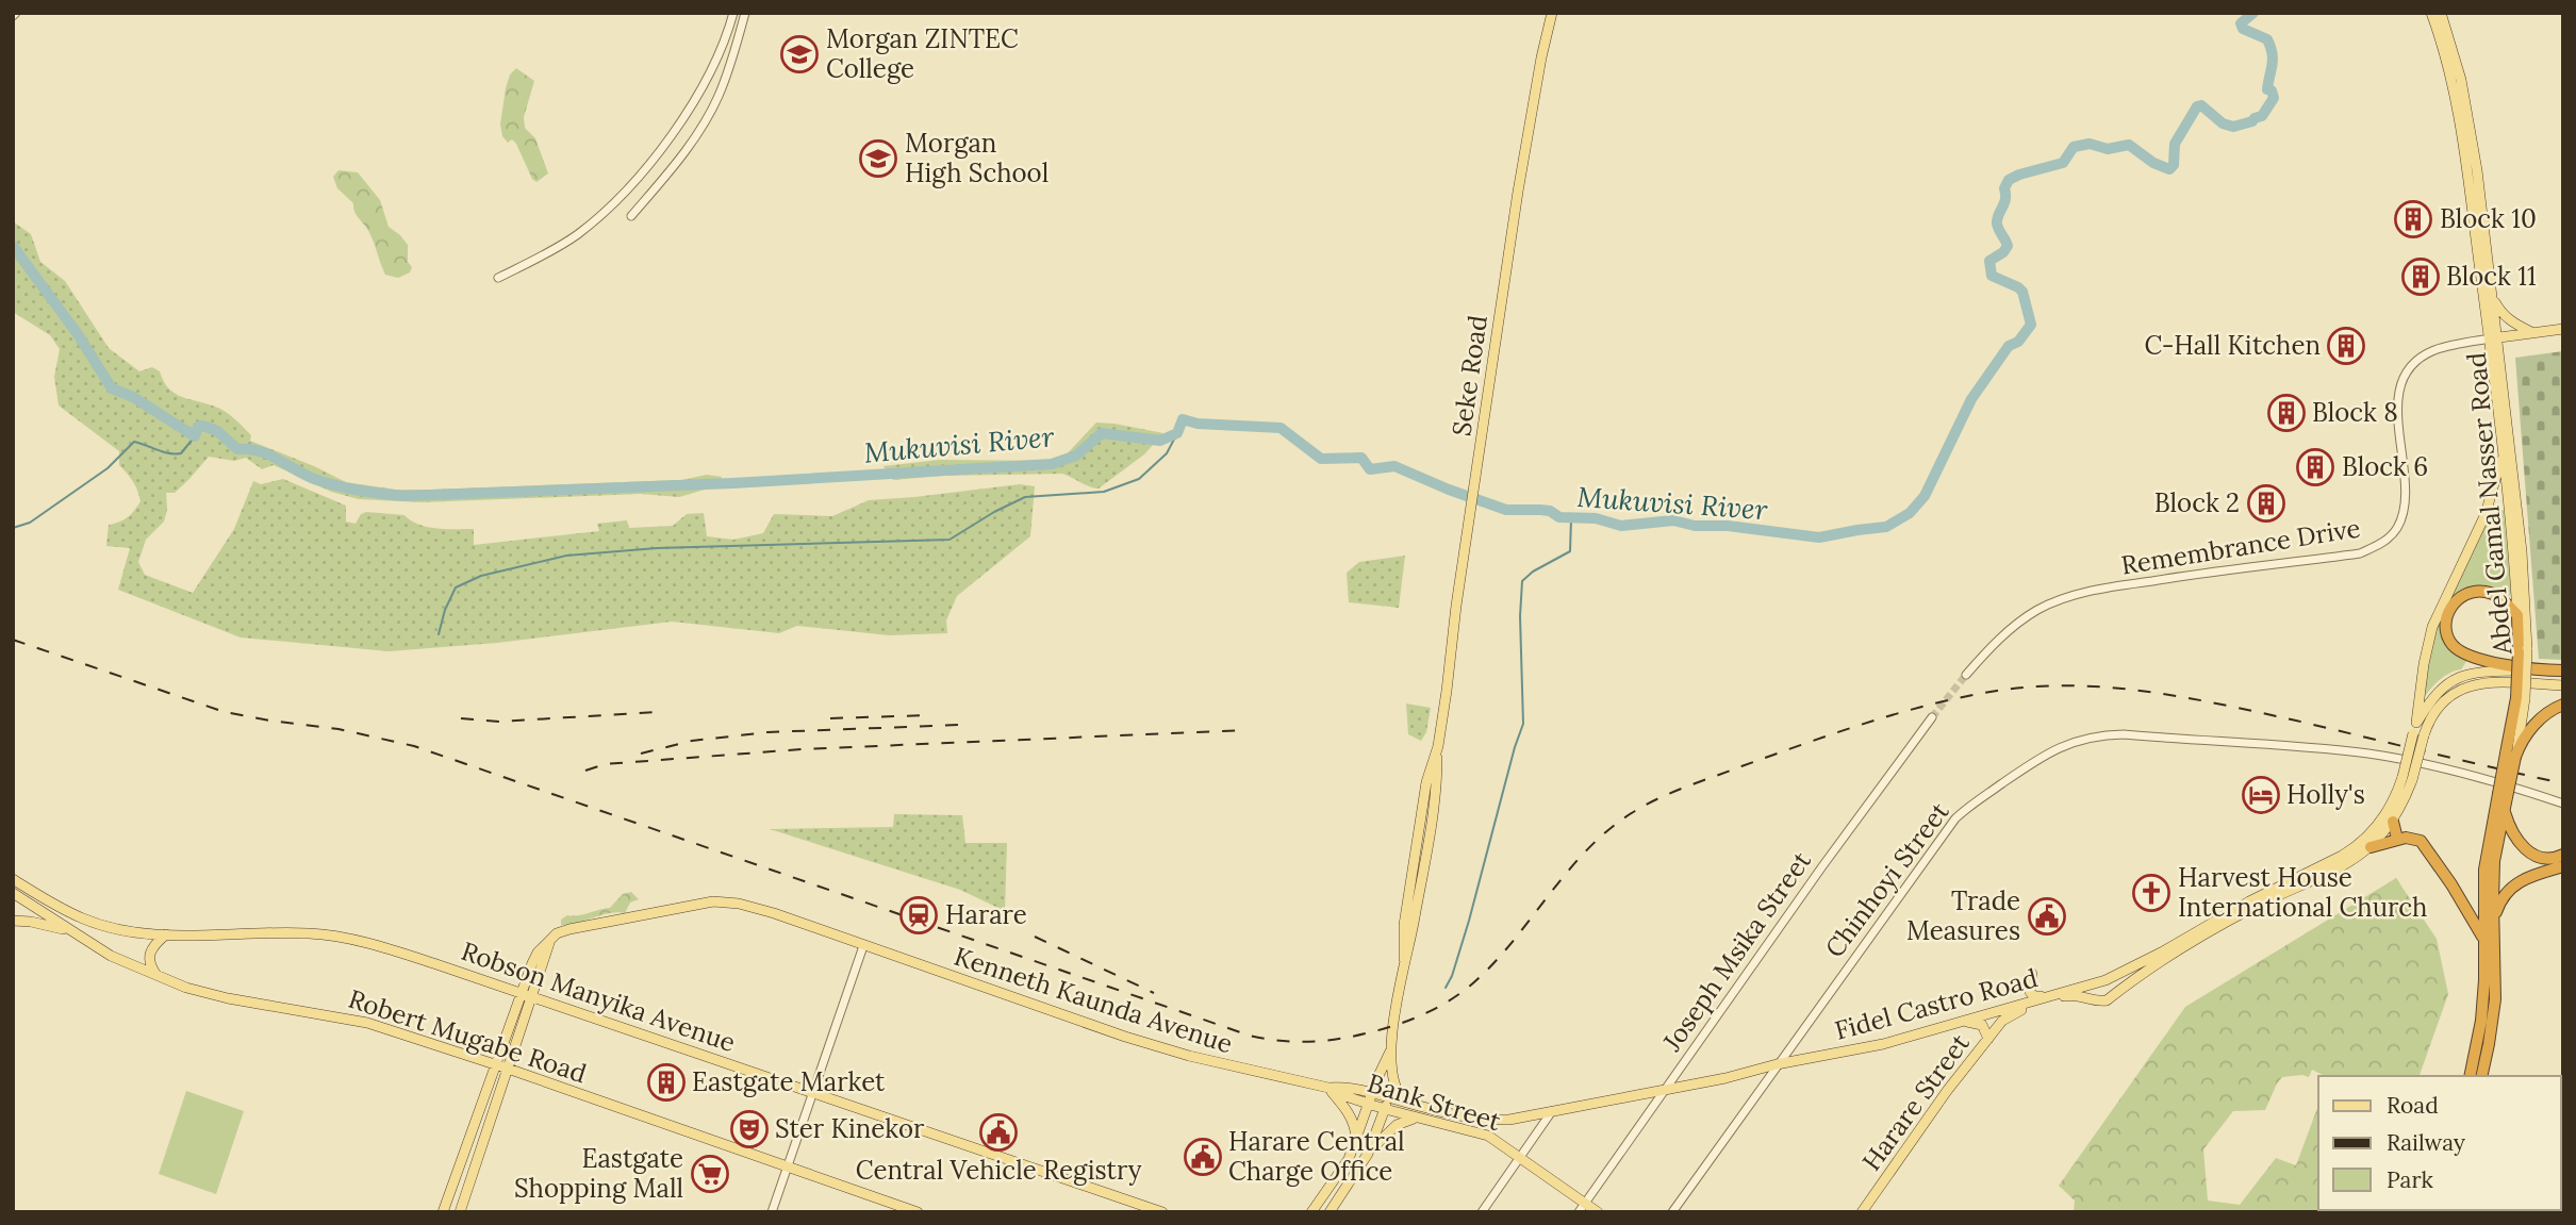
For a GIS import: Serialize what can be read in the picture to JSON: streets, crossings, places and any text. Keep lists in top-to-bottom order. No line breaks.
{"streets":{"highway":["Abdel Gamal Nasser Road"],"main road":["Seke Road","Remembrance Drive","Robson Manyika Avenue","Kenneth Kaunda Avenue","Fidel Castro Road","Robert Mugabe Road","Bank Street","Harare Street"],"street":["Chinhoyi Street","Joseph Msika Street"]},"crossings":[["Abdel Gamal Nasser Road","Remembrance Drive"],["Chinhoyi Street","Fidel Castro Road"],["Joseph Msika Street","Fidel Castro Road"],["Joseph Msika Street","Bank Street"],["Kenneth Kaunda Avenue","Fidel Castro Road"],["Kenneth Kaunda Avenue","Bank Street"],["Fidel Castro Road","Bank Street"],["Fidel Castro Road","Harare Street"]],"water":["Mukuvisi River"],"places":{"school or university":["Morgan ZINTEC College","Morgan High School"],"building":["Block 10","Block 11","C-Hall Kitchen","Block 8","Block 6","Block 2","Eastgate Market"],"hotel":["Holly's"],"church":["Harvest House International Church"],"station":["Harare"],"public building":["Trade Measures","Central Vehicle Registry","Harare Central Charge Office"],"theatre":["Ster Kinekor"],"supermarket":["Eastgate Shopping Mall"]},"legend":["Road","Railway","Park"]}
